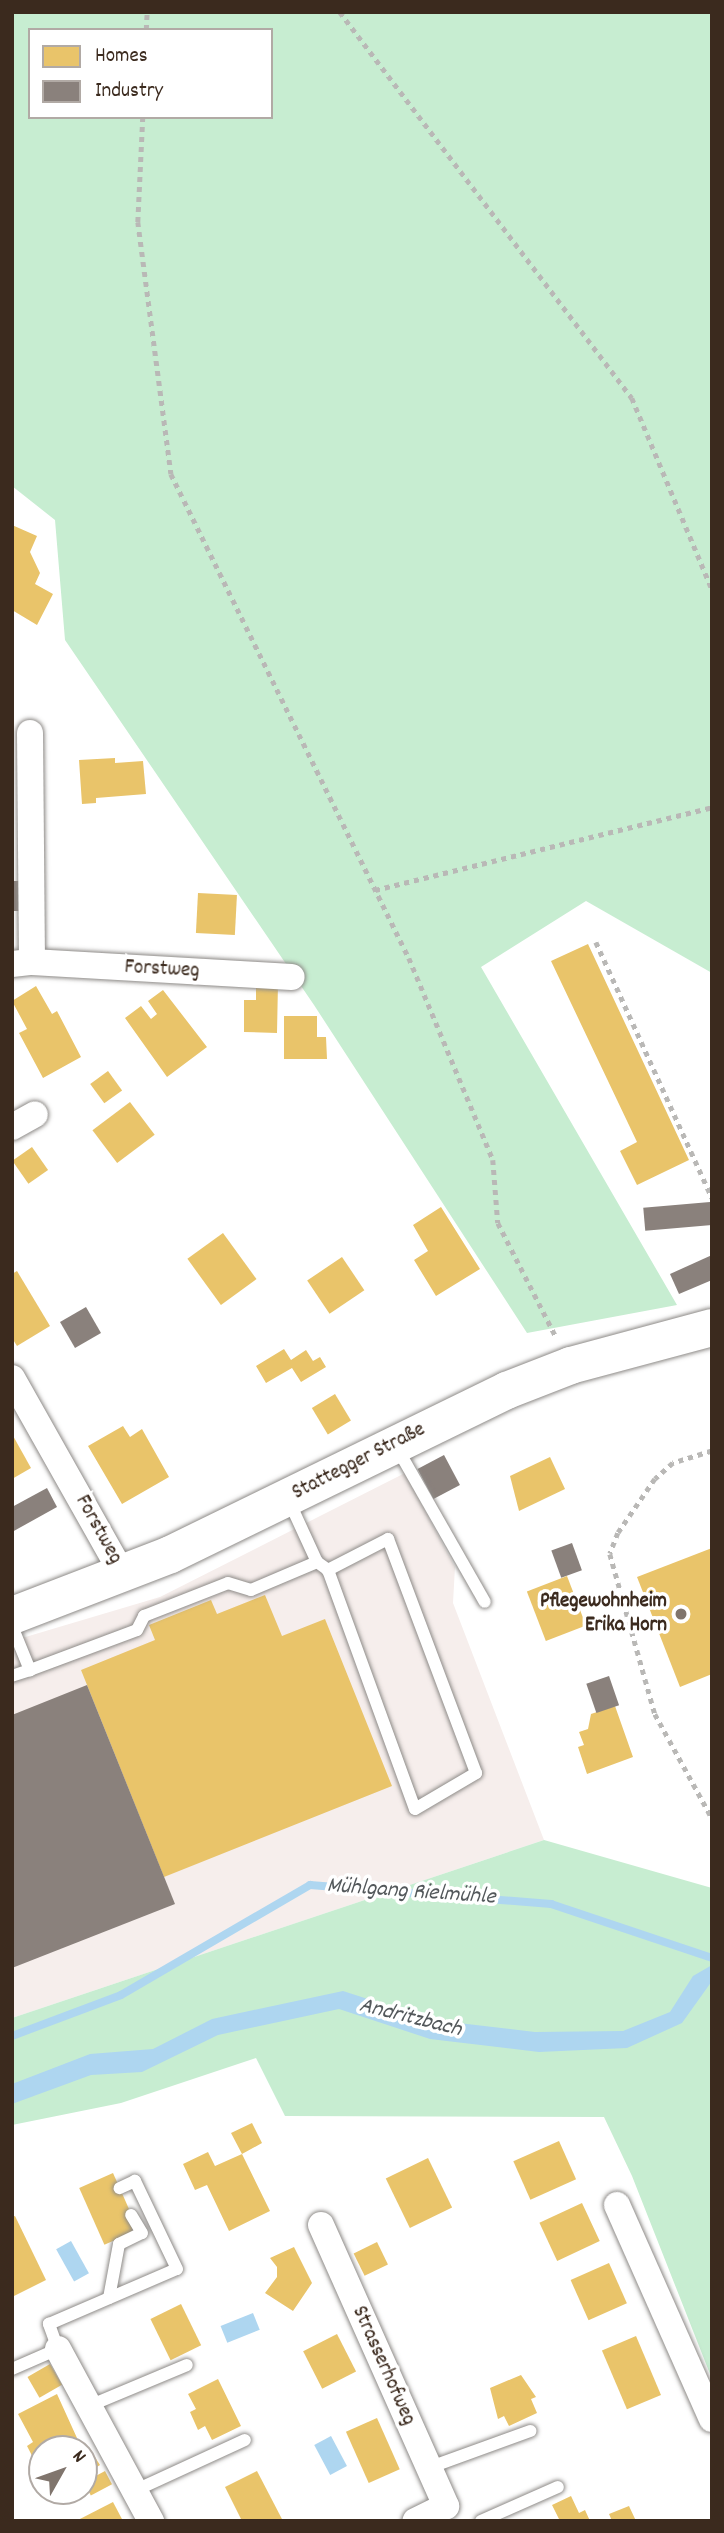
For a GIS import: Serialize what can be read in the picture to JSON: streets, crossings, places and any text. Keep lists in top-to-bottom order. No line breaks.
{"streets":{"main road":["Stattegger Straße"],"street":["Forstweg","Strasserhofweg"]},"crossings":[["Forstweg","Stattegger Straße"]],"water":["Mühlgang Rielmühle","Andritzbach"],"places":["Pflegewohnheim Erika Horn"],"legend":["Homes","Industry"],"north":"top right"}
